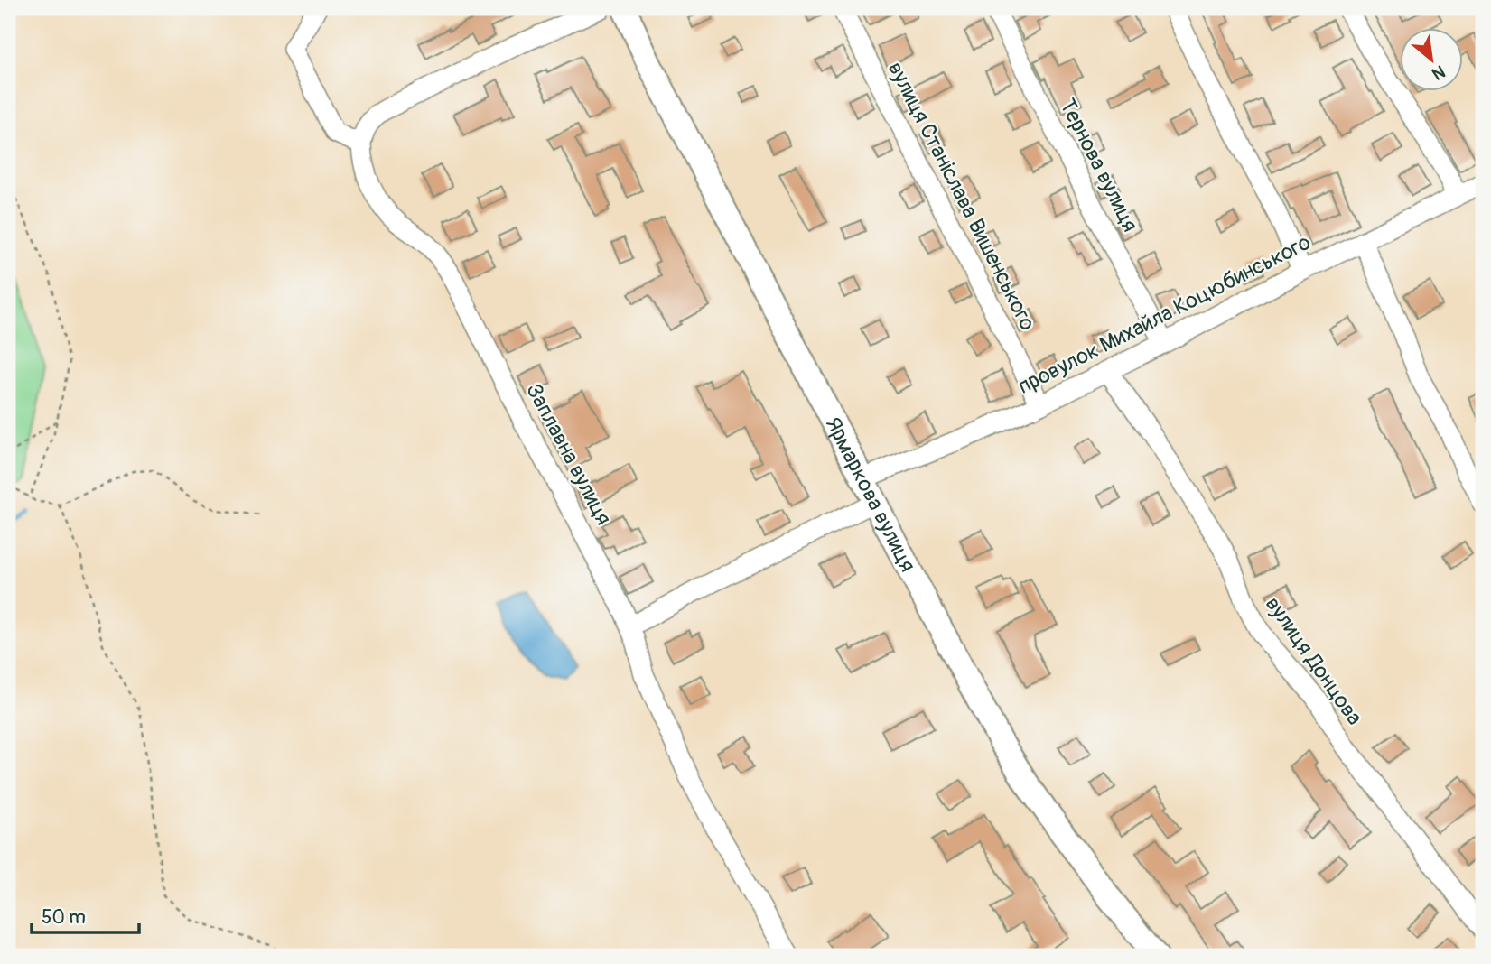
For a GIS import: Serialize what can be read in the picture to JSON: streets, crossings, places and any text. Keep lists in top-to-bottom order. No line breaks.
{"streets":{"main road":["Ярмаркова вулиця"],"street":["Тернова вулиця","вулиця Станіслава Вишенського","провулок Михайла Коцюбинського","Заплавна вулиця","вулиця Донцова"]},"crossings":[["Тернова вулиця","провулок Михайла Коцюбинського"],["вулиця Станіслава Вишенського","провулок Михайла Коцюбинського"],["провулок Михайла Коцюбинського","Ярмаркова вулиця"],["провулок Михайла Коцюбинського","вулиця Донцова"]],"scale_bar":"50 m","north":"bottom right"}
